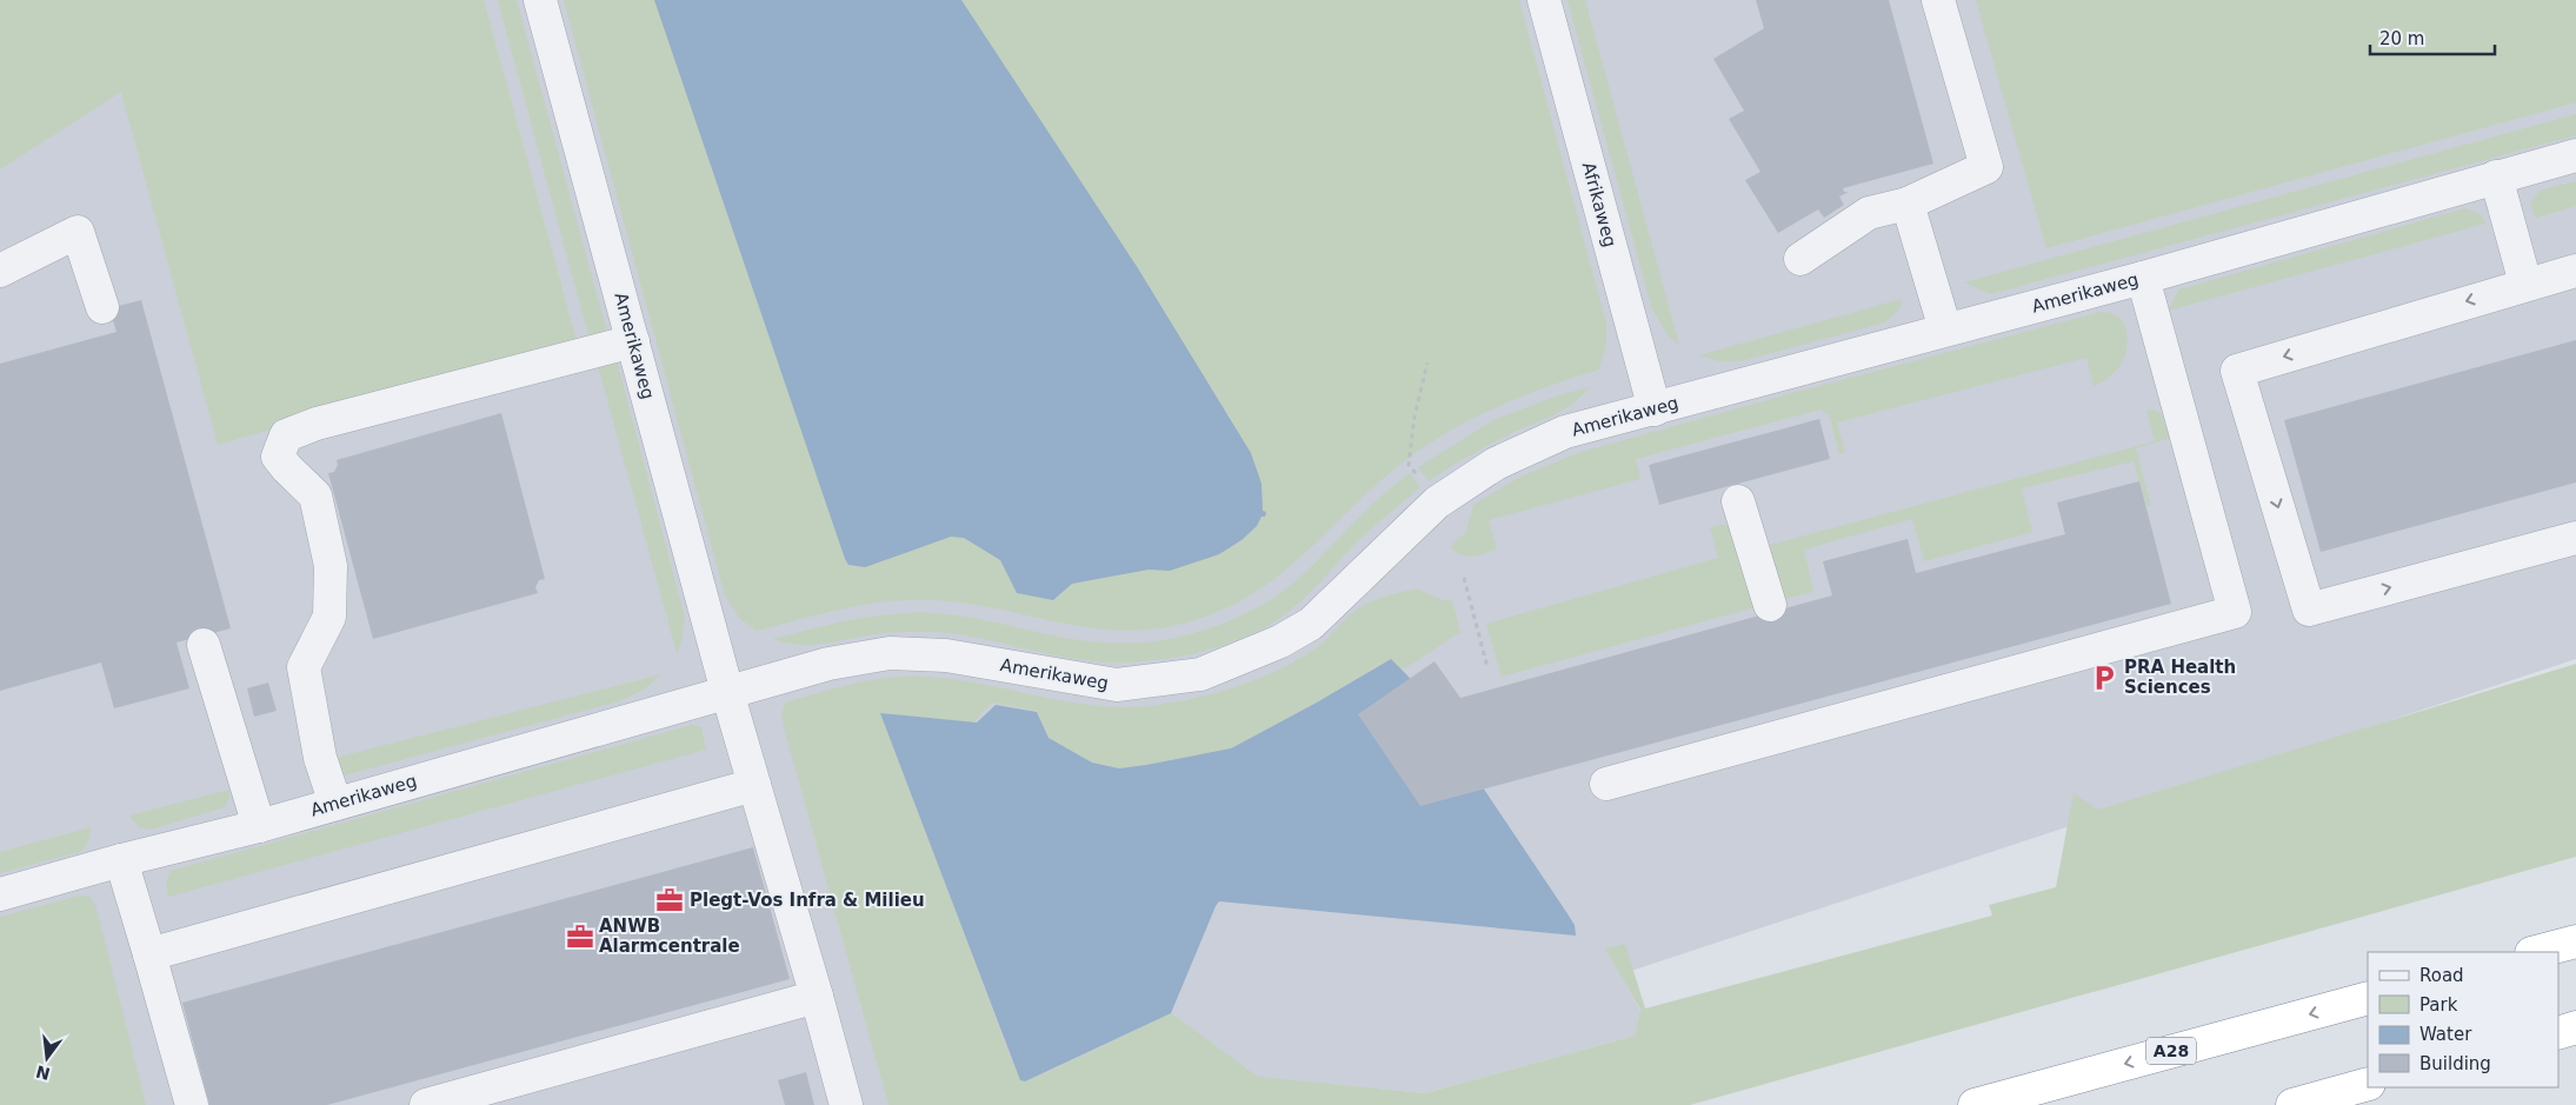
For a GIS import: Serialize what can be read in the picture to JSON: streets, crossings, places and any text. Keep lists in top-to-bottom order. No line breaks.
{"streets":{"highway":["A28"],"street":["Afrikaweg","Amerikaweg"]},"crossings":[["Afrikaweg","Amerikaweg"]],"places":{"parking":["PRA Health Sciences"],"office":["Plegt-Vos Infra & Milieu","ANWB Alarmcentrale"]},"legend":["Road","Park","Water","Building"],"scale_bar":"20 m","north":"bottom"}
